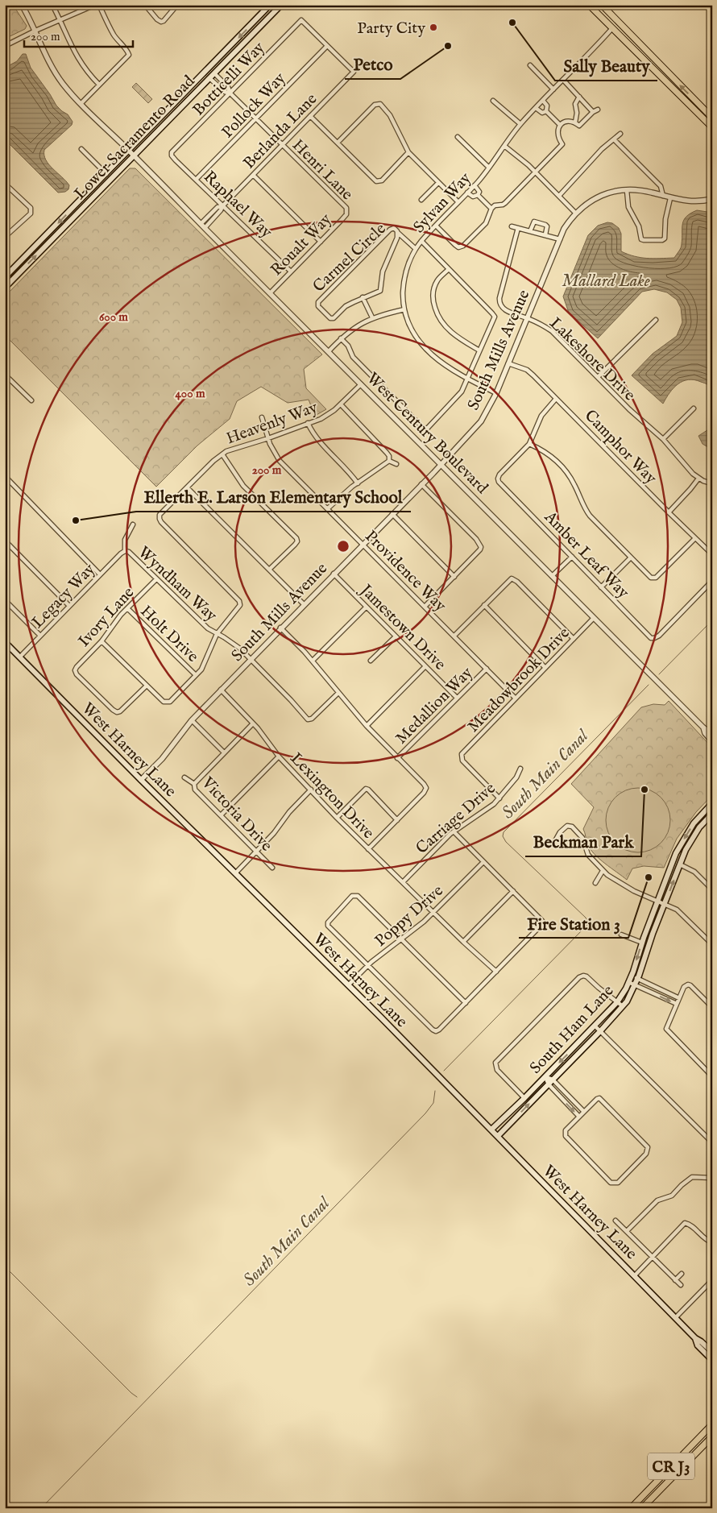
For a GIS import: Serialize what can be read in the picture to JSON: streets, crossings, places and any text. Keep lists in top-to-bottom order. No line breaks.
{"streets":{"main road":["Lower Sacramento Road","West Harney Lane","South Ham Lane","CR J3"],"street":["Botticelli Way","Pollock Way","Berlanda Lane","Henri Lane","Sylvan Way","Raphael Way","Roualt Way","Carmel Circle","South Mills Avenue","Lakeshore Drive","Heavenly Way","West Century Boulevard","Camphor Way","Amber Leaf Way","Providence Way","Wyndham Way","Legacy Way","Ivory Lane","Jamestown Drive","Holt Drive","Meadowbrook Drive","Medallion Way","Lexington Drive","Victoria Drive","Carriage Drive","Poppy Drive"]},"crossings":[["Botticelli Way","Pollock Way"],["Botticelli Way","Berlanda Lane"],["Botticelli Way","Henri Lane"],["Botticelli Way","Raphael Way"],["Pollock Way","Berlanda Lane"],["Pollock Way","Henri Lane"],["Pollock Way","Raphael Way"],["Berlanda Lane","Henri Lane"],["Berlanda Lane","Raphael Way"],["Berlanda Lane","West Century Boulevard"],["Lower Sacramento Road","Henri Lane"],["Lower Sacramento Road","West Century Boulevard"],["Henri Lane","Roualt Way"],["Sylvan Way","South Mills Avenue"],["Raphael Way","Roualt Way"],["Roualt Way","West Century Boulevard"],["South Mills Avenue","Lakeshore Drive"],["South Mills Avenue","West Century Boulevard"],["South Mills Avenue","Camphor Way"],["South Mills Avenue","Providence Way"],["South Mills Avenue","Wyndham Way"],["South Mills Avenue","Jamestown Drive"],["South Mills Avenue","West Harney Lane"],["South Mills Avenue","Lexington Drive"],["Heavenly Way","West Century Boulevard"],["Heavenly Way","Providence Way"],["Heavenly Way","Wyndham Way"],["West Century Boulevard","Meadowbrook Drive"],["Providence Way","Meadowbrook Drive"],["Providence Way","Medallion Way"],["Wyndham Way","Legacy Way"],["Wyndham Way","Ivory Lane"],["Legacy Way","West Harney Lane"],["Ivory Lane","Holt Drive"],["Jamestown Drive","Medallion Way"],["Meadowbrook Drive","Carriage Drive"],["West Harney Lane","Poppy Drive"],["West Harney Lane","South Ham Lane"],["Lexington Drive","Carriage Drive"],["Lexington Drive","Poppy Drive"]],"water":["Mallard Lake","South Main Canal"],"places":["Sally Beauty","Party City","Petco","Ellerth E. Larson Elementary School","Beckman Park","Fire Station 3"],"scale_bar":"200 m","rings":["600 m","400 m","200 m"]}
